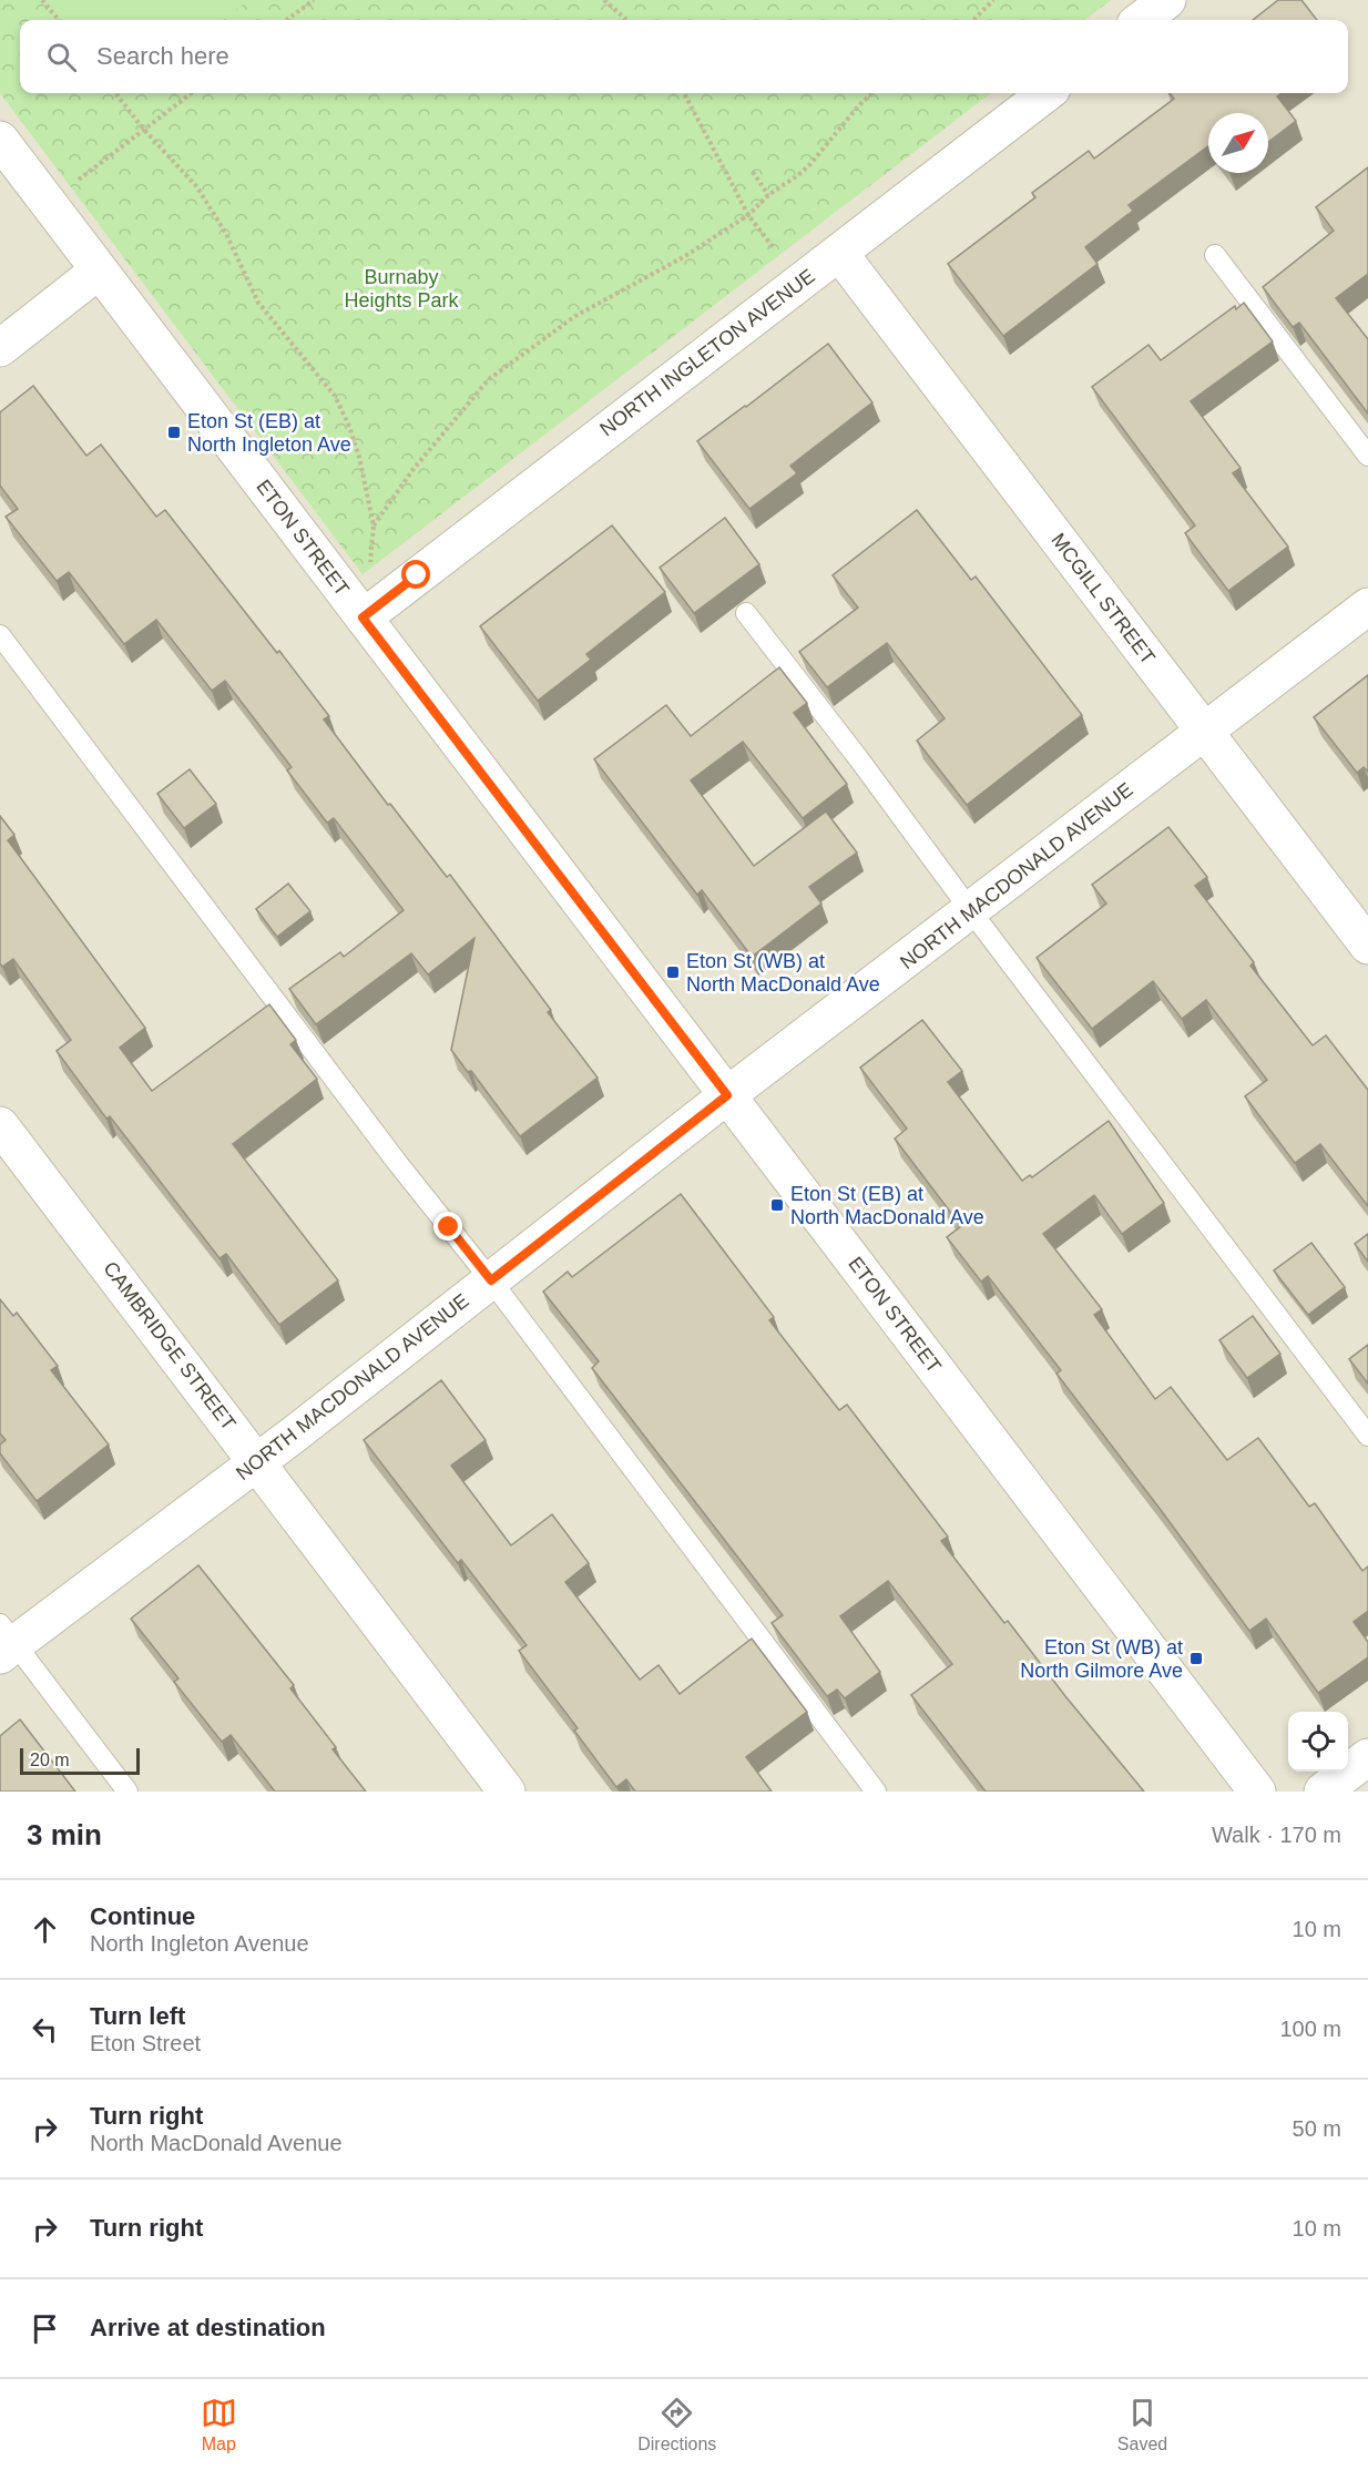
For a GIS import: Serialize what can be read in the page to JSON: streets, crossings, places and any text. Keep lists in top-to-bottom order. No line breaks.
{"streets":{"street":["NORTH INGLETON AVENUE","ETON STREET","MCGILL STREET","NORTH MACDONALD AVENUE","CAMBRIDGE STREET"]},"crossings":[["NORTH INGLETON AVENUE","ETON STREET"],["NORTH INGLETON AVENUE","MCGILL STREET"],["ETON STREET","NORTH MACDONALD AVENUE"],["MCGILL STREET","NORTH MACDONALD AVENUE"],["NORTH MACDONALD AVENUE","CAMBRIDGE STREET"]],"parks":["Burnaby Heights Park"],"places":{"transit":["Eton St (EB) at North Ingleton Ave","Eton St (WB) at North MacDonald Ave","Eton St (EB) at North MacDonald Ave","Eton St (WB) at North Gilmore Ave"]},"scale_bar":"20 m","north":"top right","page":{"search":"Search here","scale":"20 m","heading":["3 min","Walk · 170 m"],"list":[["Continue","North Ingleton Avenue","10 m"],["Turn left","Eton Street","100 m"],["Turn right","North MacDonald Avenue","50 m"],["Turn right","10 m"],"Arrive at destination"],"nav":["Map","Directions","Saved"]}}
